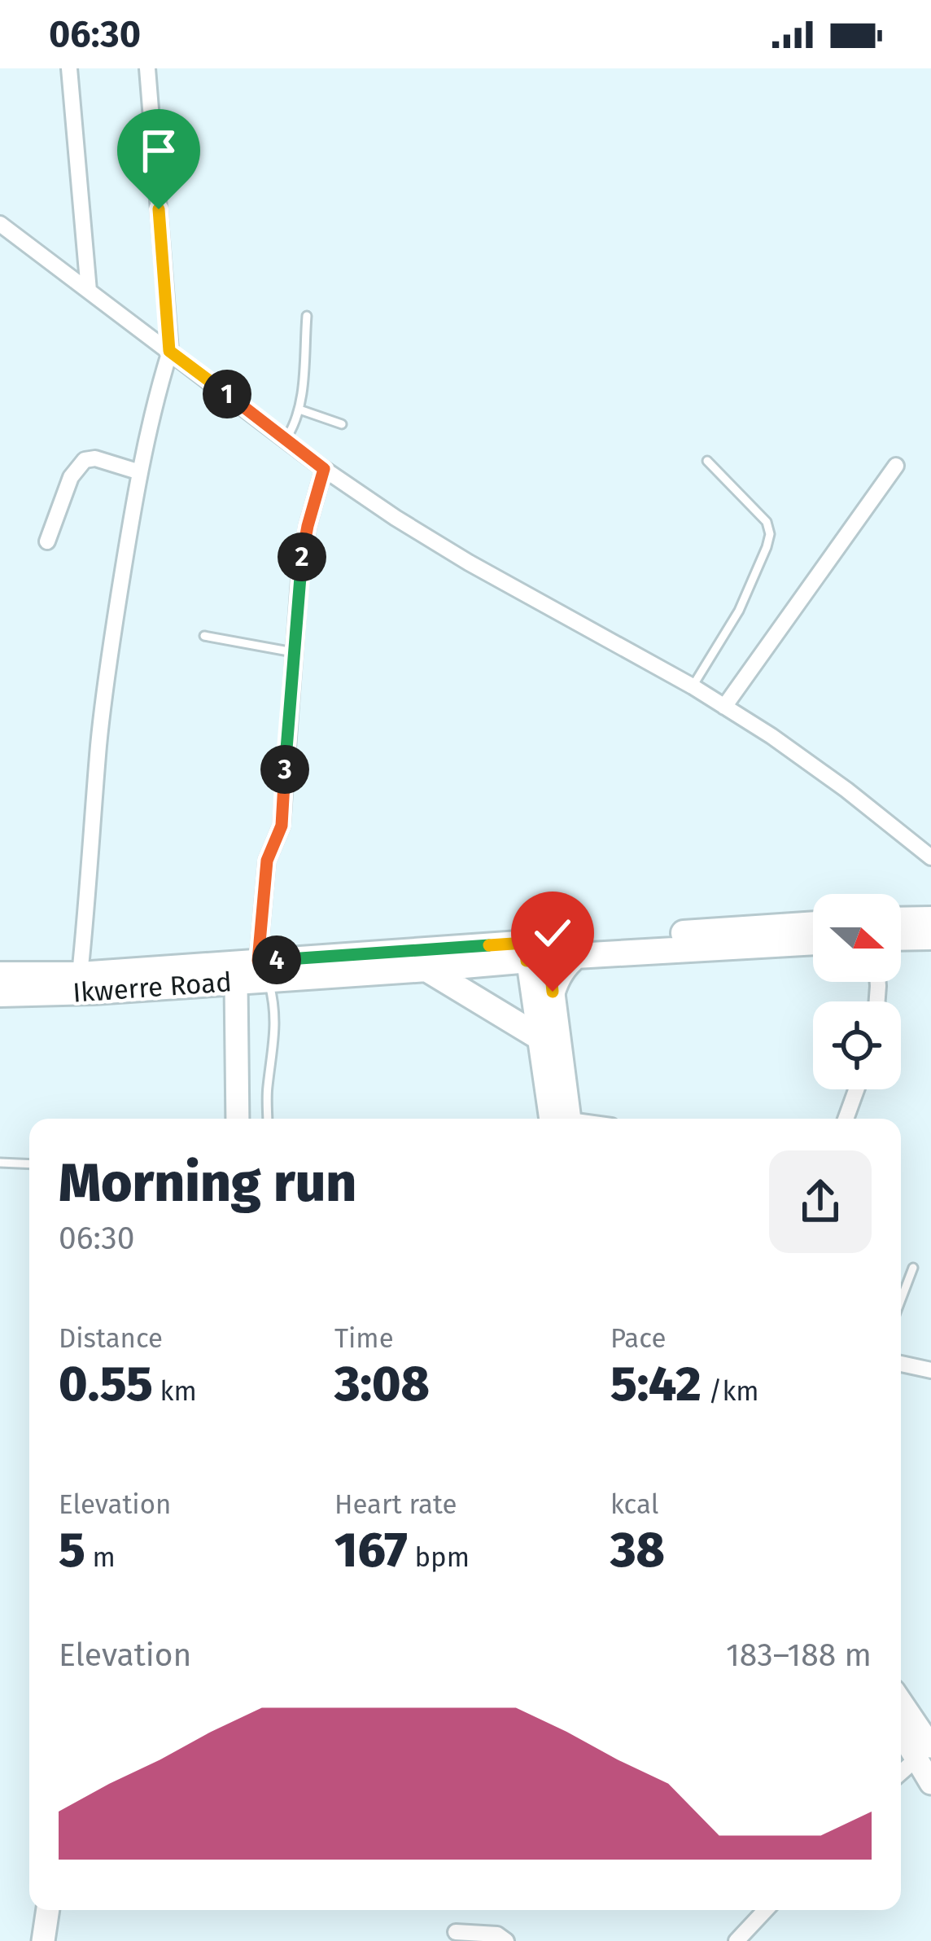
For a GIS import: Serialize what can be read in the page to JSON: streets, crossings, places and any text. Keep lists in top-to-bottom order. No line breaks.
{"streets":{"main road":["Ikwerre Road"]},"north":"right","page":{"status":"06:30","pins":["1","2","3","4"],"heading":["Morning run","06:30"],"stats":[["Distance","0.55 km"],["Time","3:08"],["Pace","5:42 /km"],["Elevation","5 m"],["Heart rate","167 bpm"],["kcal","38"]],"chart":["Elevation","183–188 m"]}}
